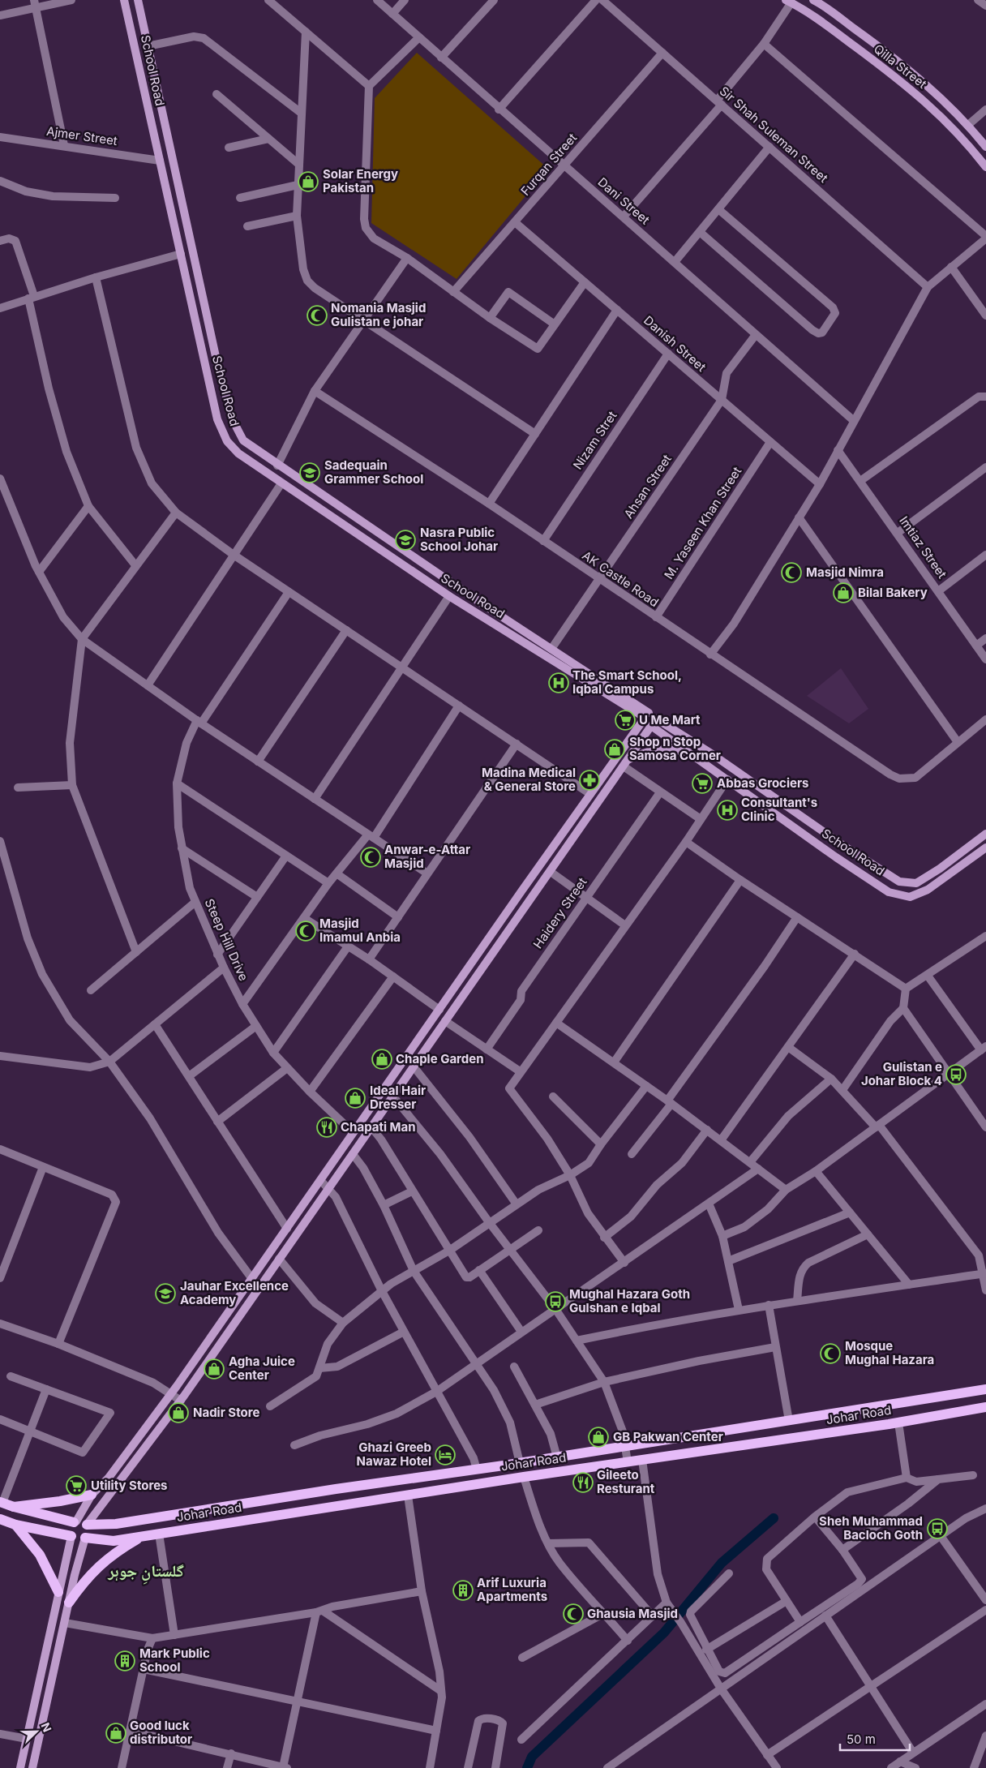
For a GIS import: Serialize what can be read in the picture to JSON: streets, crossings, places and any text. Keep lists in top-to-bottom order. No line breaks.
{"streets":{"main road":["Johar Road"],"street":["Qilla Street","School Road","Sir Shah Suleman Street","Ajmer Street","Furqan Street","Dani Street","Danish Street","Nizam Stret","Ahsan Street","M. Yaseen Khan Street","Imtiaz Street","AK Castle Road","Haidery Street","Steep Hill Drive"]},"crossings":[["School Road","Ajmer Street"],["School Road","Ahsan Street"],["Sir Shah Suleman Street","Furqan Street"],["Furqan Street","Dani Street"],["Furqan Street","Danish Street"],["Dani Street","Ahsan Street"],["Danish Street","Nizam Stret"],["Danish Street","Ahsan Street"],["Danish Street","M. Yaseen Khan Street"],["Nizam Stret","AK Castle Road"],["Ahsan Street","AK Castle Road"],["M. Yaseen Khan Street","AK Castle Road"]],"districts":["گلستانِ جوہر"],"places":{"shop":["Solar Energy Pakistan","Bilal Bakery","Shop n Stop Samosa Corner","Chaple Garden","Ideal Hair Dresser","Agha Juice Center","Nadir Store","GB Pakwan Center","Good luck distributor"],"mosque":["Nomania Masjid Gulistan e johar","Masjid Nimra","Anwar-e-Attar Masjid","Masjid Imamul Anbia","Mosque Mughal Hazara","Ghausia Masjid"],"school or university":["Sadequain Grammer School","Nasra Public School Johar","Jauhar Excellence Academy"],"hospital":["The Smart School, Iqbal Campus","Consultant's Clinic"],"supermarket":["U Me Mart","Abbas Grociers","Utility Stores"],"pharmacy":["Madina Medical & General Store"],"bus stop":["Gulistan e Johar Block 4","Mughal Hazara Goth Gulshan e Iqbal","Sheh Muhammad Bacloch Goth"],"restaurant":["Chapati Man","Gileeto Resturant"],"hotel":["Ghazi Greeb Nawaz Hotel"],"building":["Arif Luxuria Apartments","Mark Public School"]},"scale_bar":"50 m","north":"top right"}
